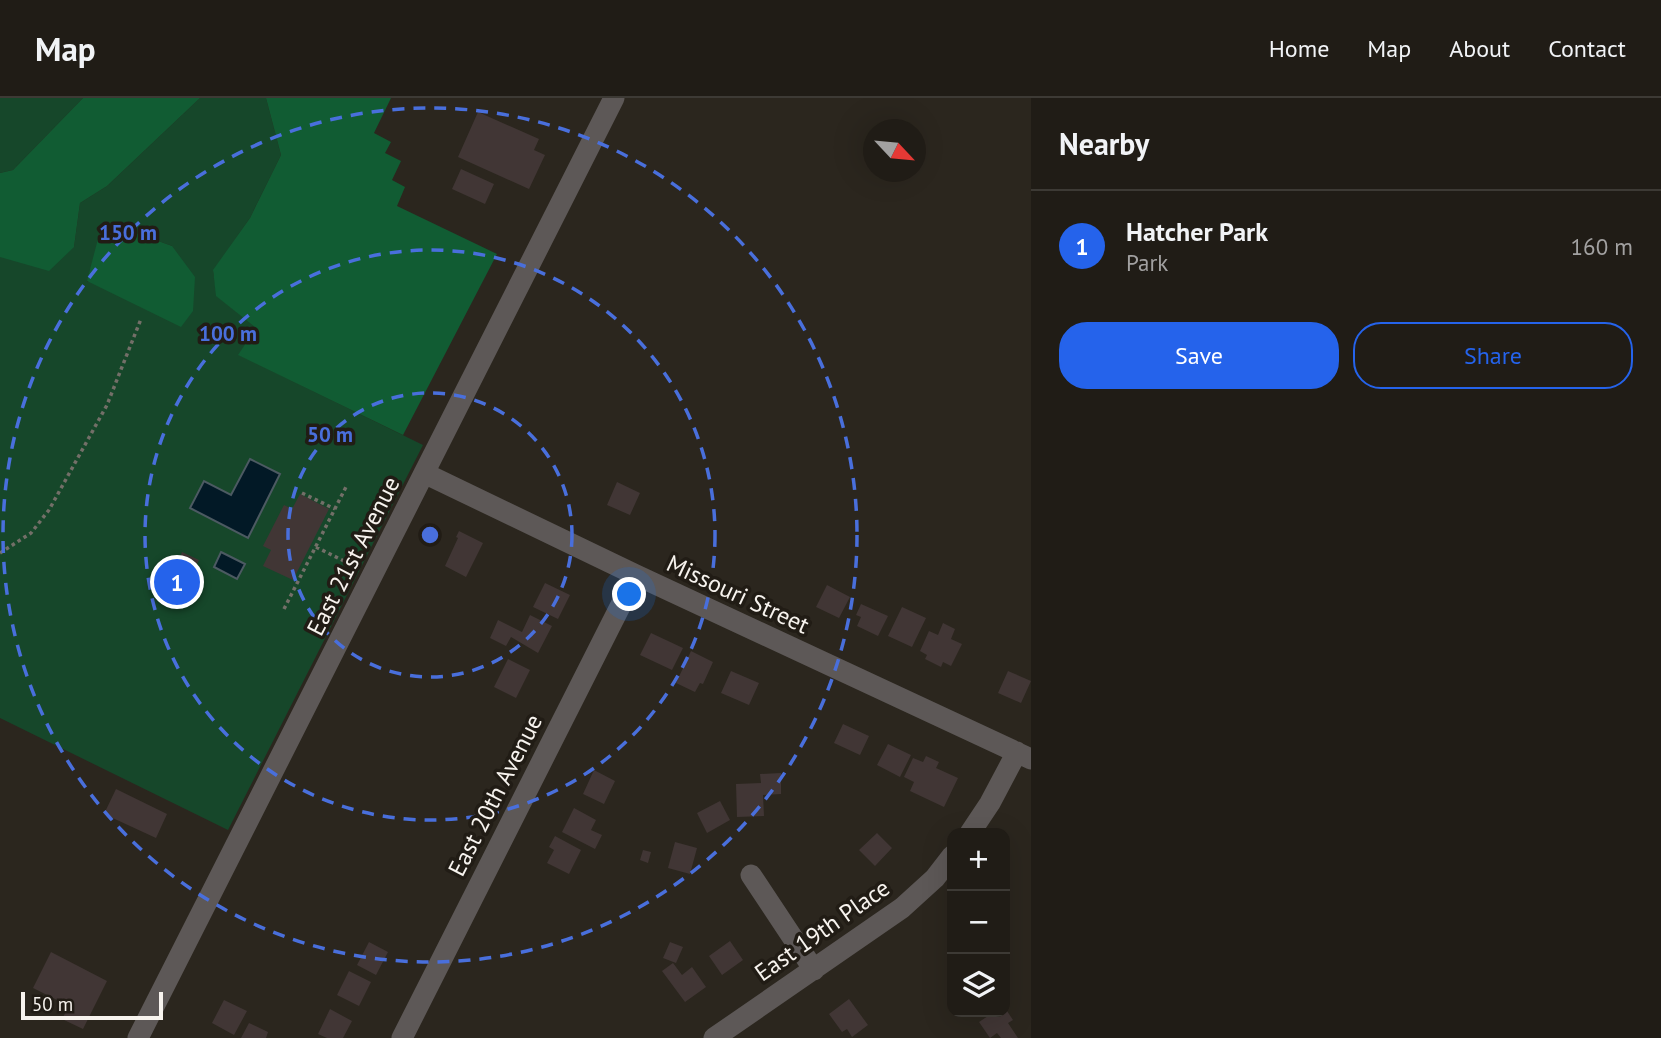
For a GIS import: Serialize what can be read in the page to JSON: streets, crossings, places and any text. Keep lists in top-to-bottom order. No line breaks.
{"streets":{"street":["East 21st Avenue","Missouri Street","East 20th Avenue","East 19th Place"]},"crossings":[["East 21st Avenue","Missouri Street"],["Missouri Street","East 20th Avenue"]],"scale_bar":"50 m","north":"bottom right","page":{"header":"Map","nav":["Home","Map","About","Contact"],"heading":"Nearby","list":[{"mark":"1","name":"Hatcher Park","note":"Park","value":"160 m"}],"buttons":["Save","Share"],"pins":"1","map_buttons":["+","−"],"scale":"50 m"},"rings":["150 m","100 m","50 m"]}
